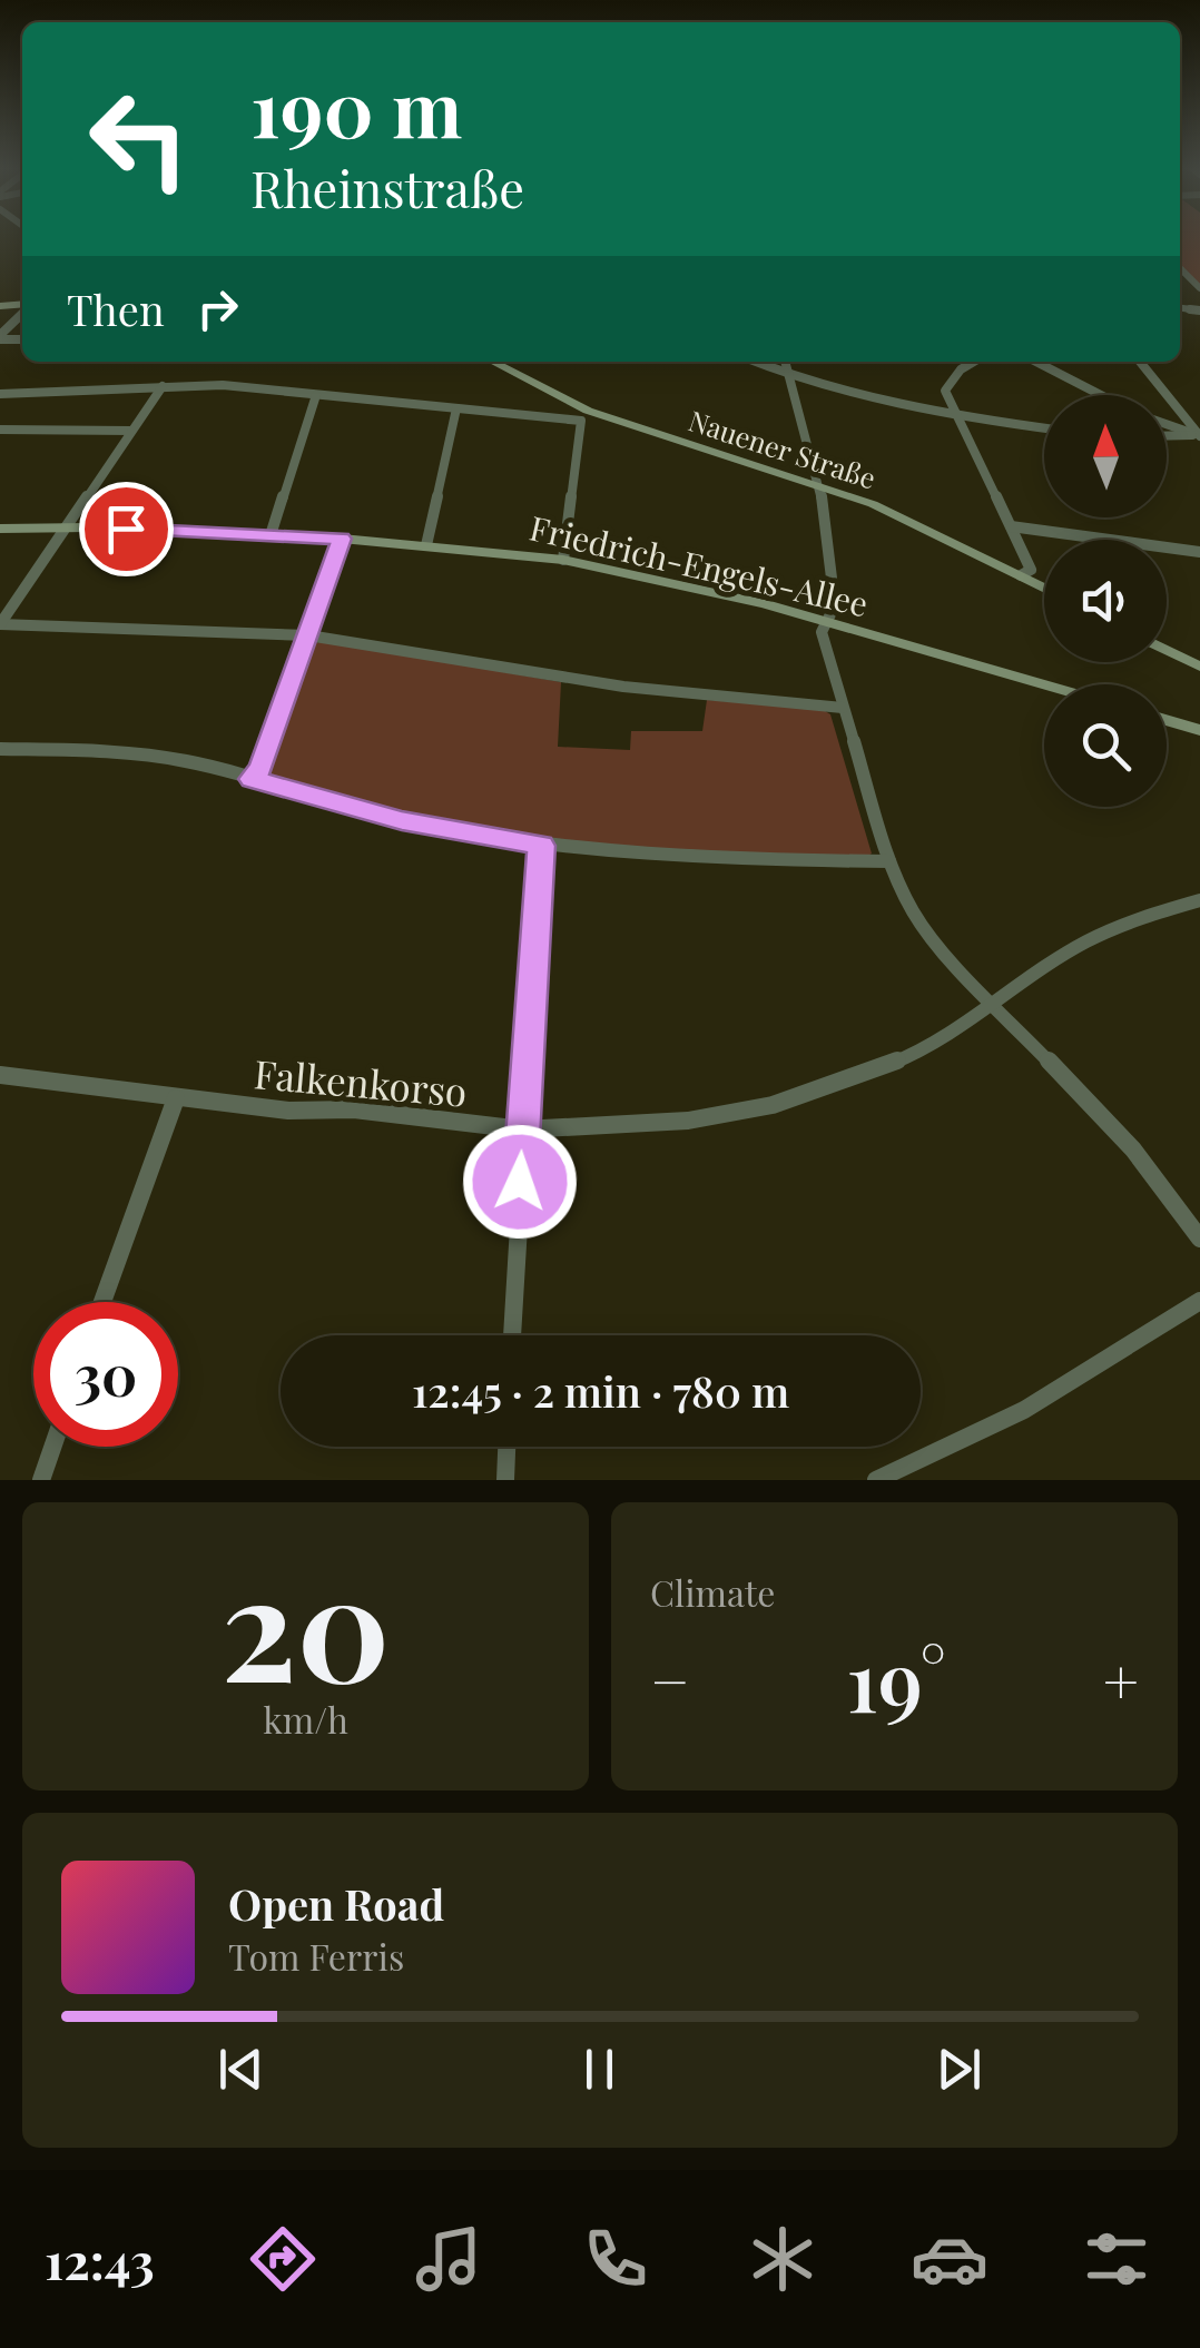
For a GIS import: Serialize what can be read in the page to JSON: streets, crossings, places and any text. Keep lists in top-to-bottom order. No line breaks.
{"streets":{"street":["Nauener Straße","Friedrich-Engels-Allee","Falkenkorso"]},"north":"top","page":{"turn":["190 m","Rheinstraße"],"then":"Then","limit":"30","trip":"12:45 · 2 min · 780 m","tile":[["20","km/h"],"Climate"],"heat":["−","19°","+"],"song":["Open Road","Tom Ferris"],"tabs":"12:43"}}
